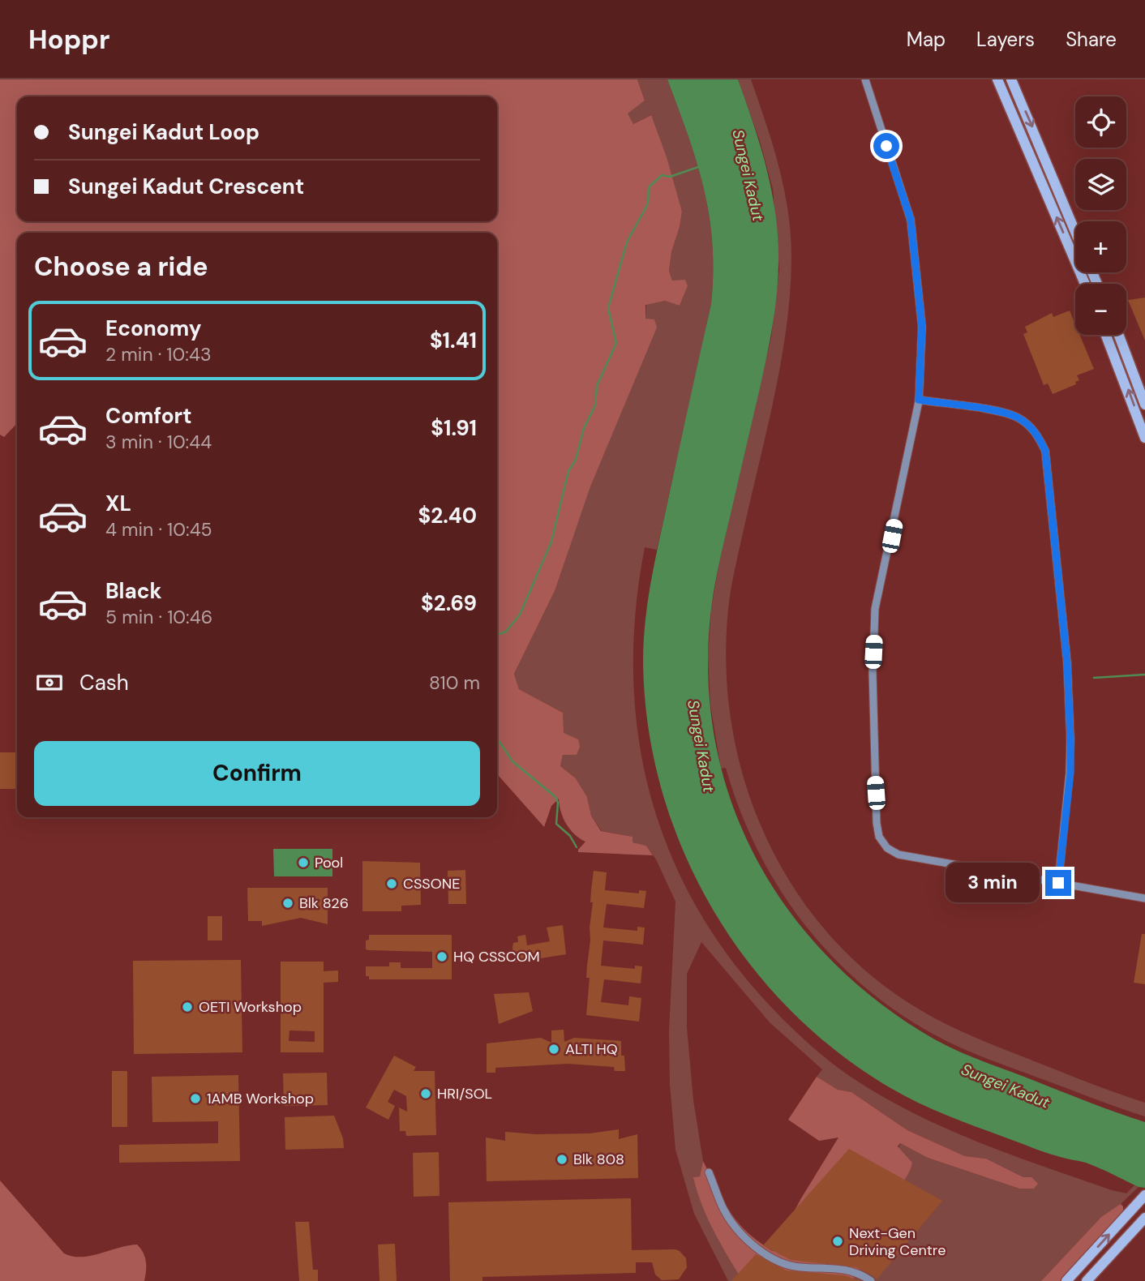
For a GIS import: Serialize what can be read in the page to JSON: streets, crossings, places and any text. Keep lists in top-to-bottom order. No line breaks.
{"water":["Sungei Kadut"],"places":["Pool","CSSONE","Blk 826","HQ CSSCOM","OETI Workshop","ALTI HQ","HRI/SOL","1AMB Workshop","Blk 808","Next-Gen Driving Centre"],"page":{"header":"Hoppr","nav":["Map","Layers","Share"],"map_buttons":["+","−"],"banner":["Sungei Kadut Loop","Sungei Kadut Crescent"],"heading":"Choose a ride","list":[{"name":"Economy","note":"2 min · 10:43","value":"$1.41"},{"name":"Comfort","note":"3 min · 10:44","value":"$1.91"},{"name":"XL","note":"4 min · 10:45","value":"$2.40"},{"name":"Black","note":"5 min · 10:46","value":"$2.69"}],"pay":["Cash","810 m"],"buttons":"Confirm","bubble":"3 min"}}
